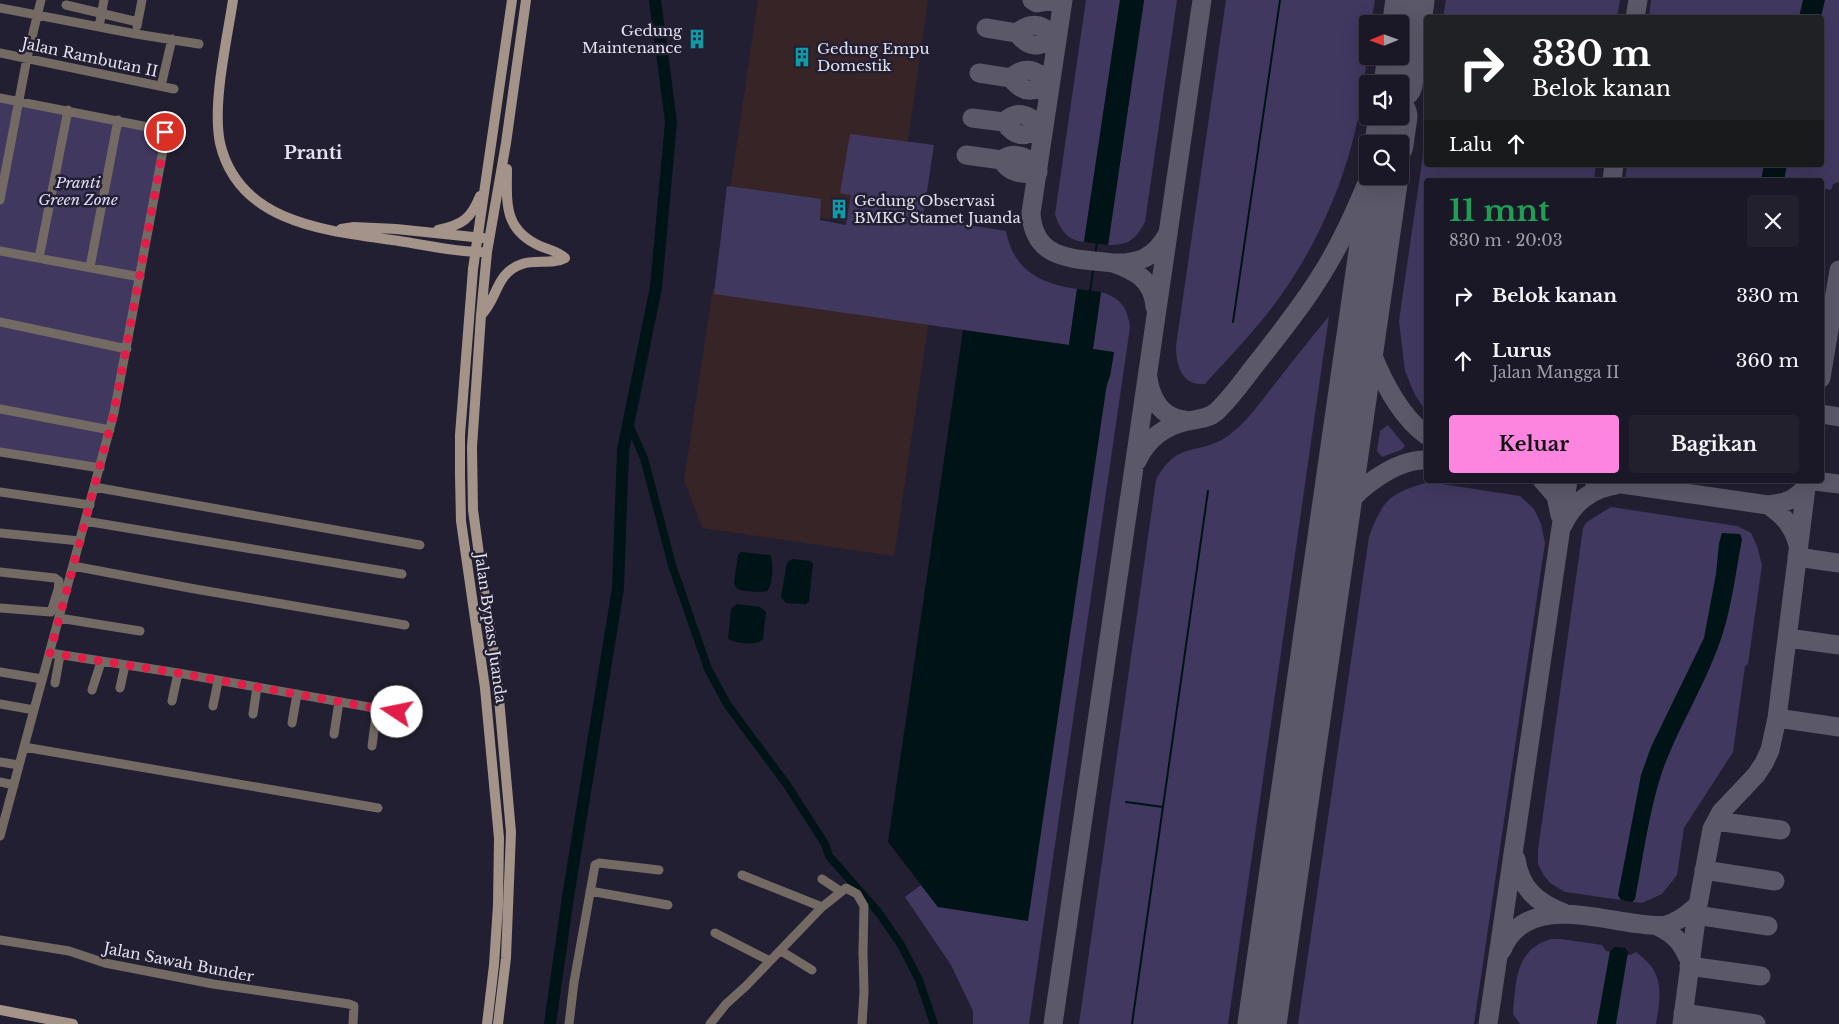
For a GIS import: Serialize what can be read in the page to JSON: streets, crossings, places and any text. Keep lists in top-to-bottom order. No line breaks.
{"streets":{"main road":["Jalan Bypass Juanda"],"street":["Jalan Rambutan II","Jalan Sawah Bunder"]},"districts":["Pranti"],"parks":["Pranti Green Zone"],"places":{"building":["Gedung Maintenance","Gedung Empu Domestik","Gedung Observasi BMKG Stamet Juanda"]},"north":"left","page":{"turn":["330 m","Belok kanan"],"then":"Lalu","heading":["11 mnt","830 m · 20:03"],"list":[{"name":"Belok kanan","value":"330 m"},{"name":"Lurus","note":"Jalan Mangga II","value":"360 m"}],"buttons":["Keluar","Bagikan"]}}
